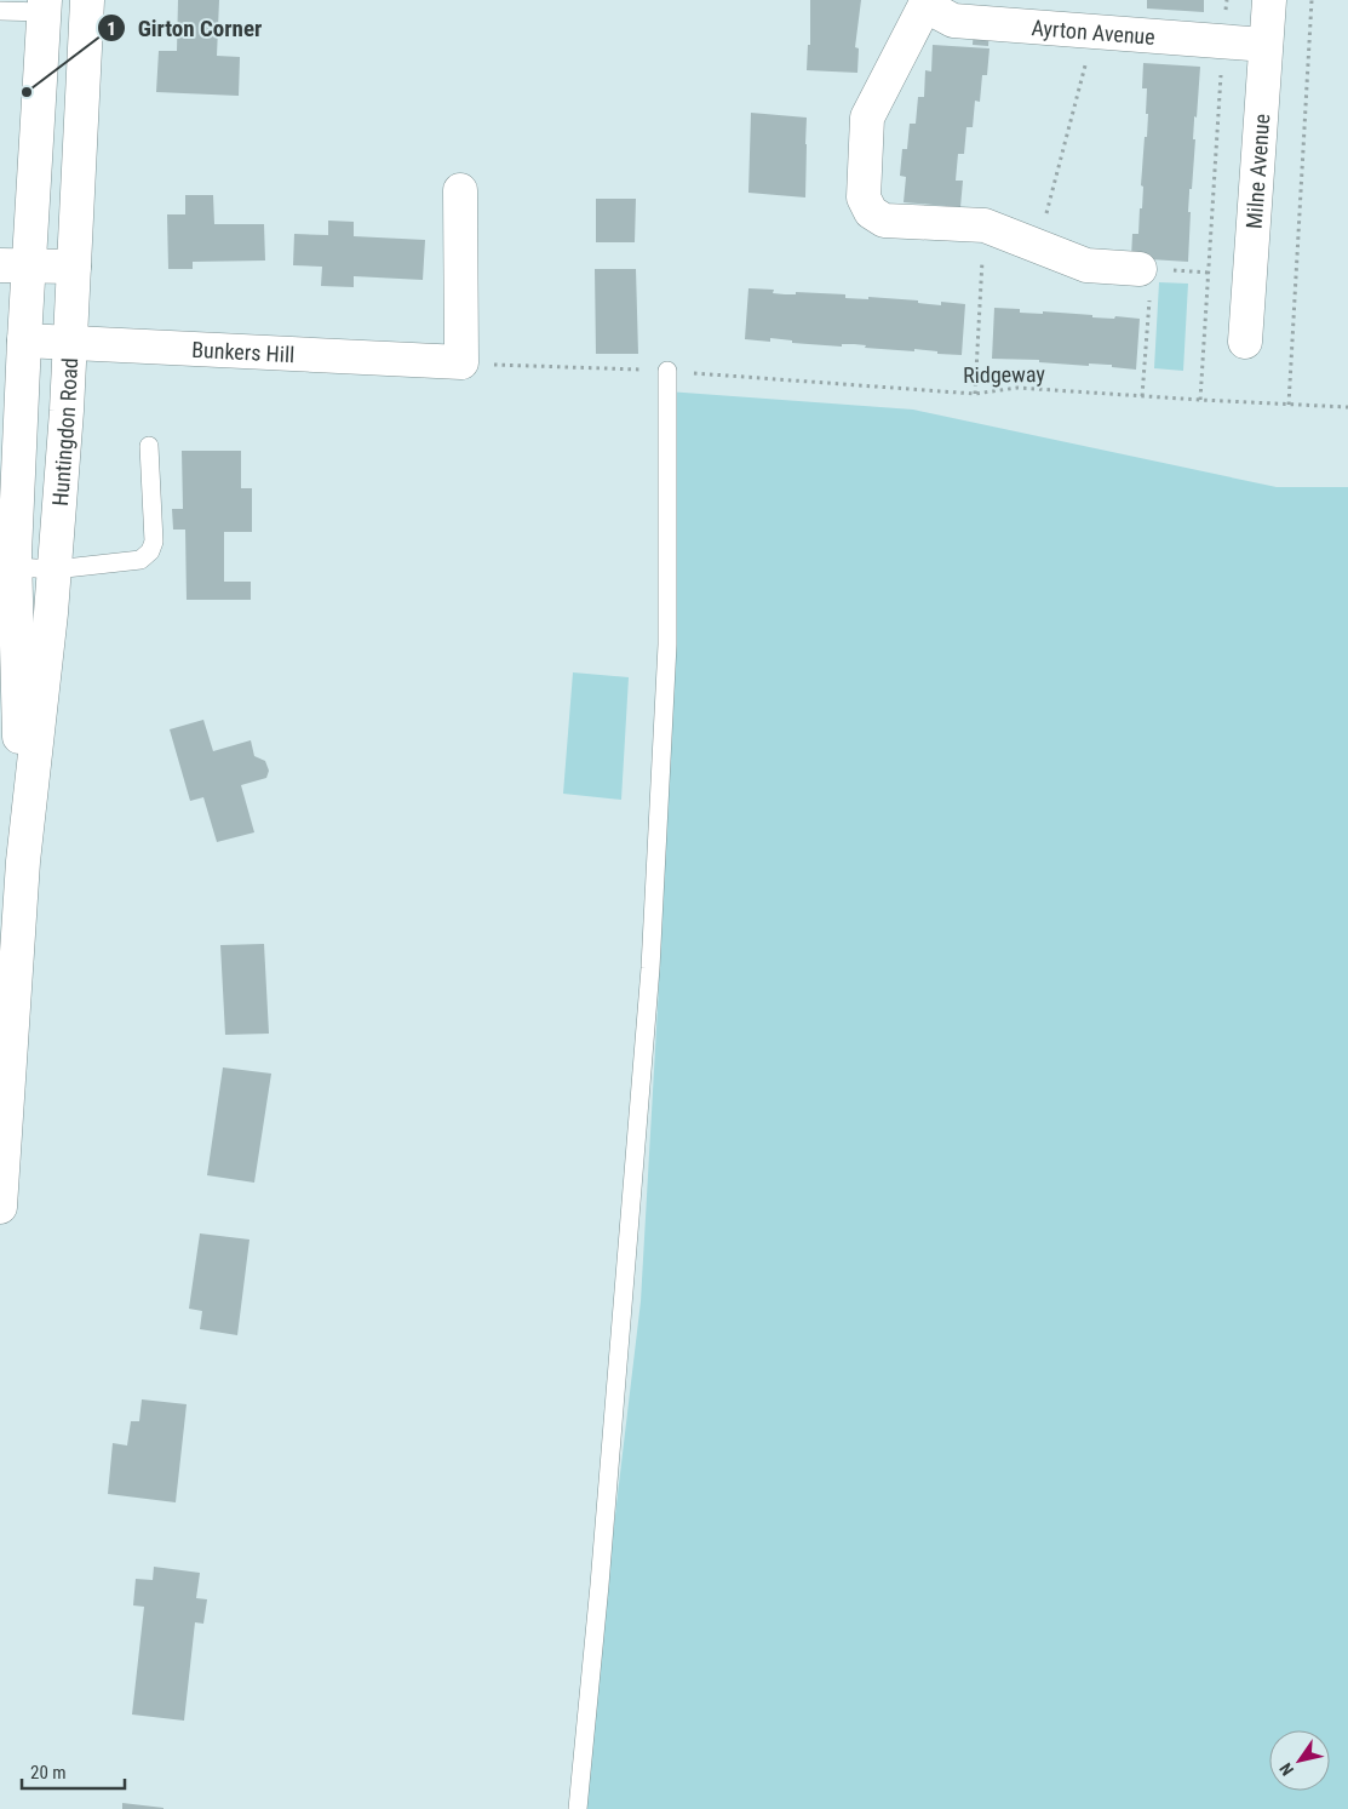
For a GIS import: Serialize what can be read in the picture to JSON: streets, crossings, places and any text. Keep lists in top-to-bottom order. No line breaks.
{"streets":{"main road":["Ayrton Avenue","Milne Avenue","Bunkers Hill","Huntingdon Road"],"path":["Ridgeway"]},"crossings":[["Ayrton Avenue","Milne Avenue"],["Bunkers Hill","Huntingdon Road"]],"places":["Girton Corner"],"scale_bar":"20 m","north":"bottom left"}
